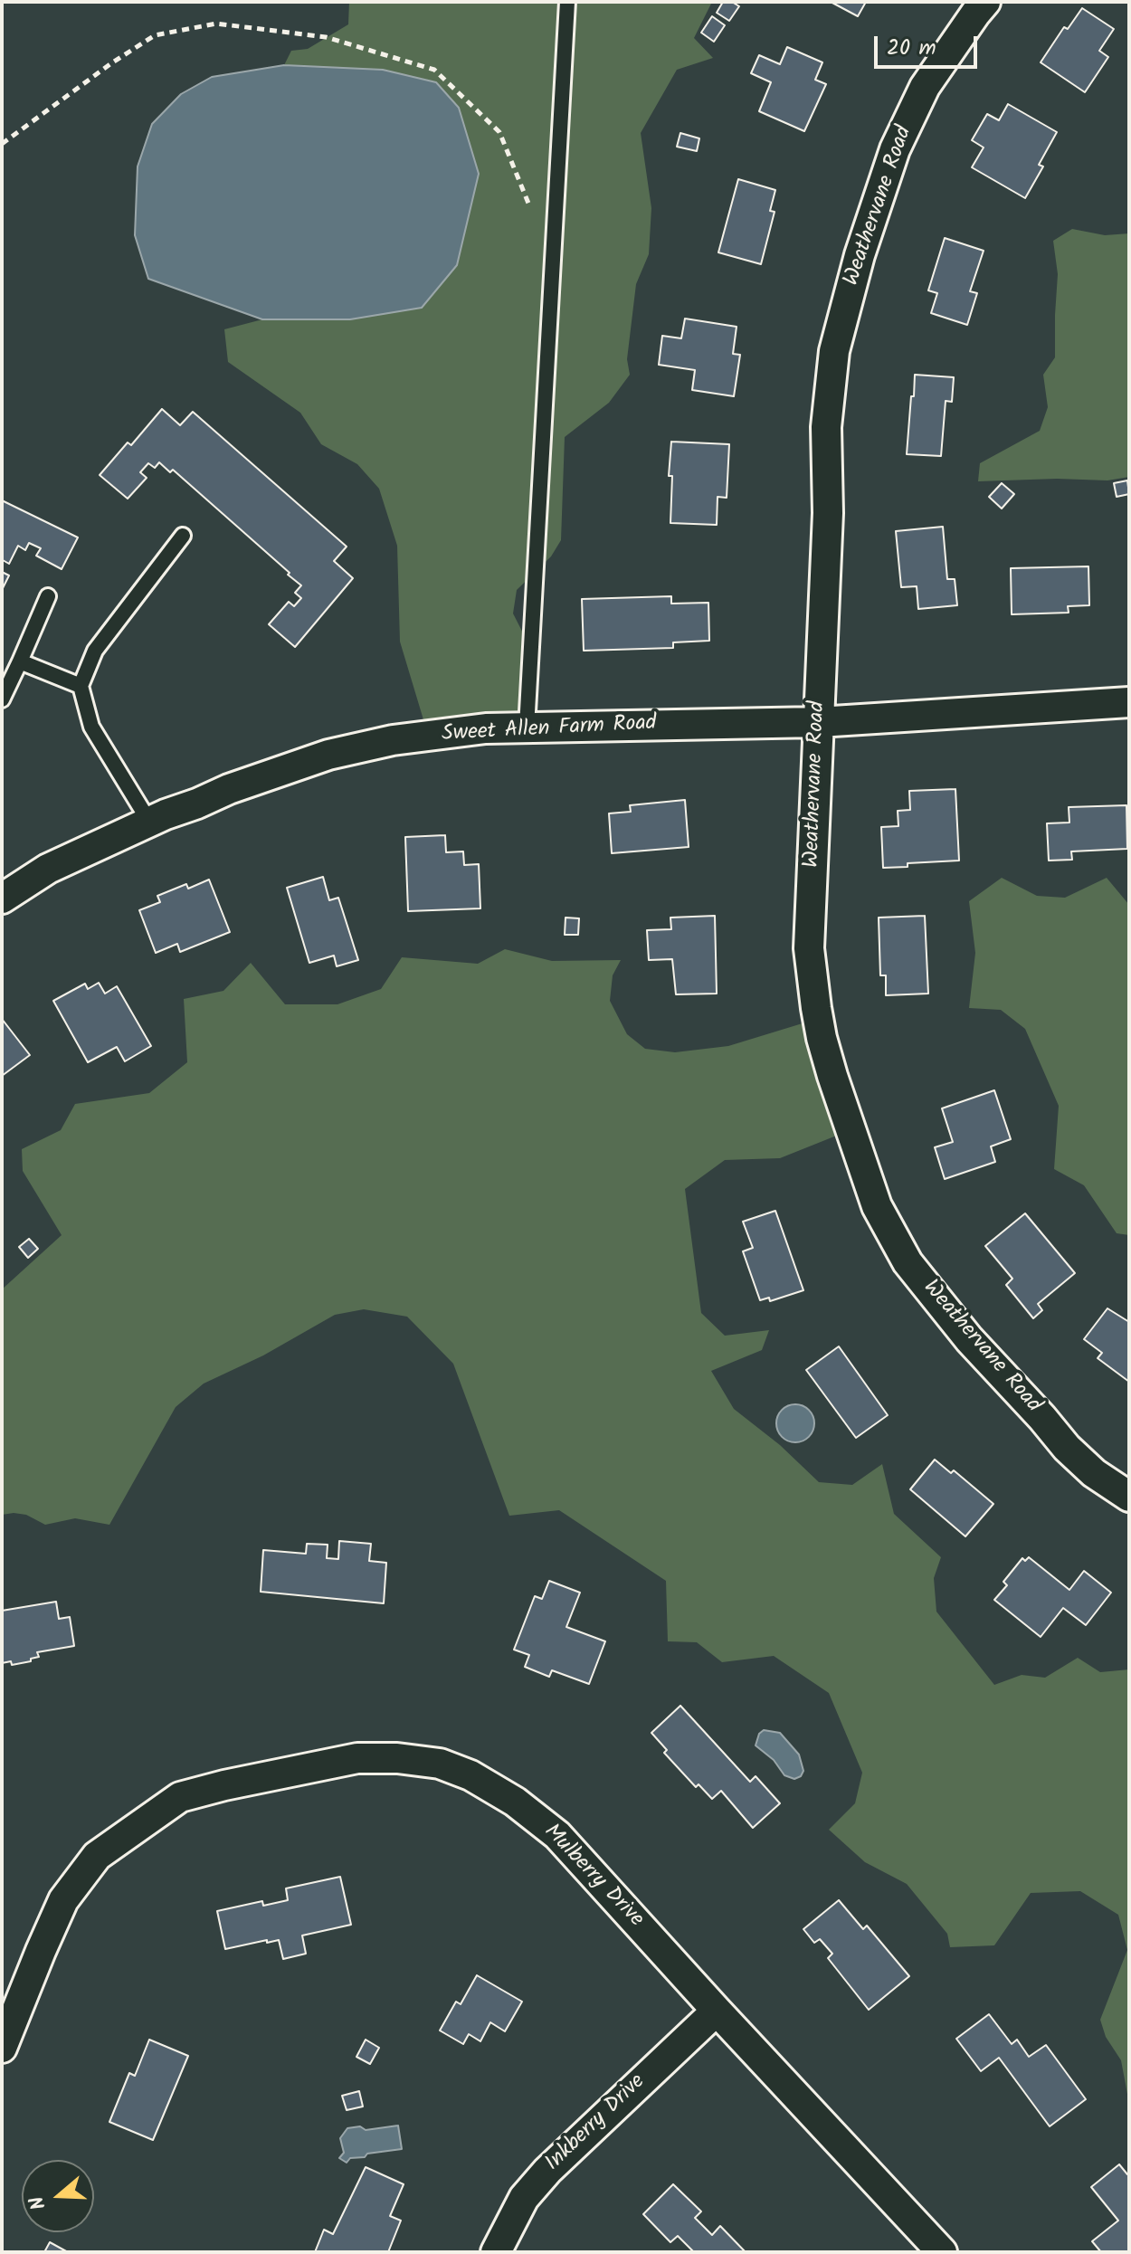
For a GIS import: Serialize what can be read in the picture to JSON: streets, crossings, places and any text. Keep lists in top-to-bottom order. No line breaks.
{"streets":{"street":["Weathervane Road","Sweet Allen Farm Road","Mulberry Drive","Inkberry Drive"]},"crossings":[["Weathervane Road","Sweet Allen Farm Road"],["Mulberry Drive","Inkberry Drive"]],"scale_bar":"20 m","north":"left"}
